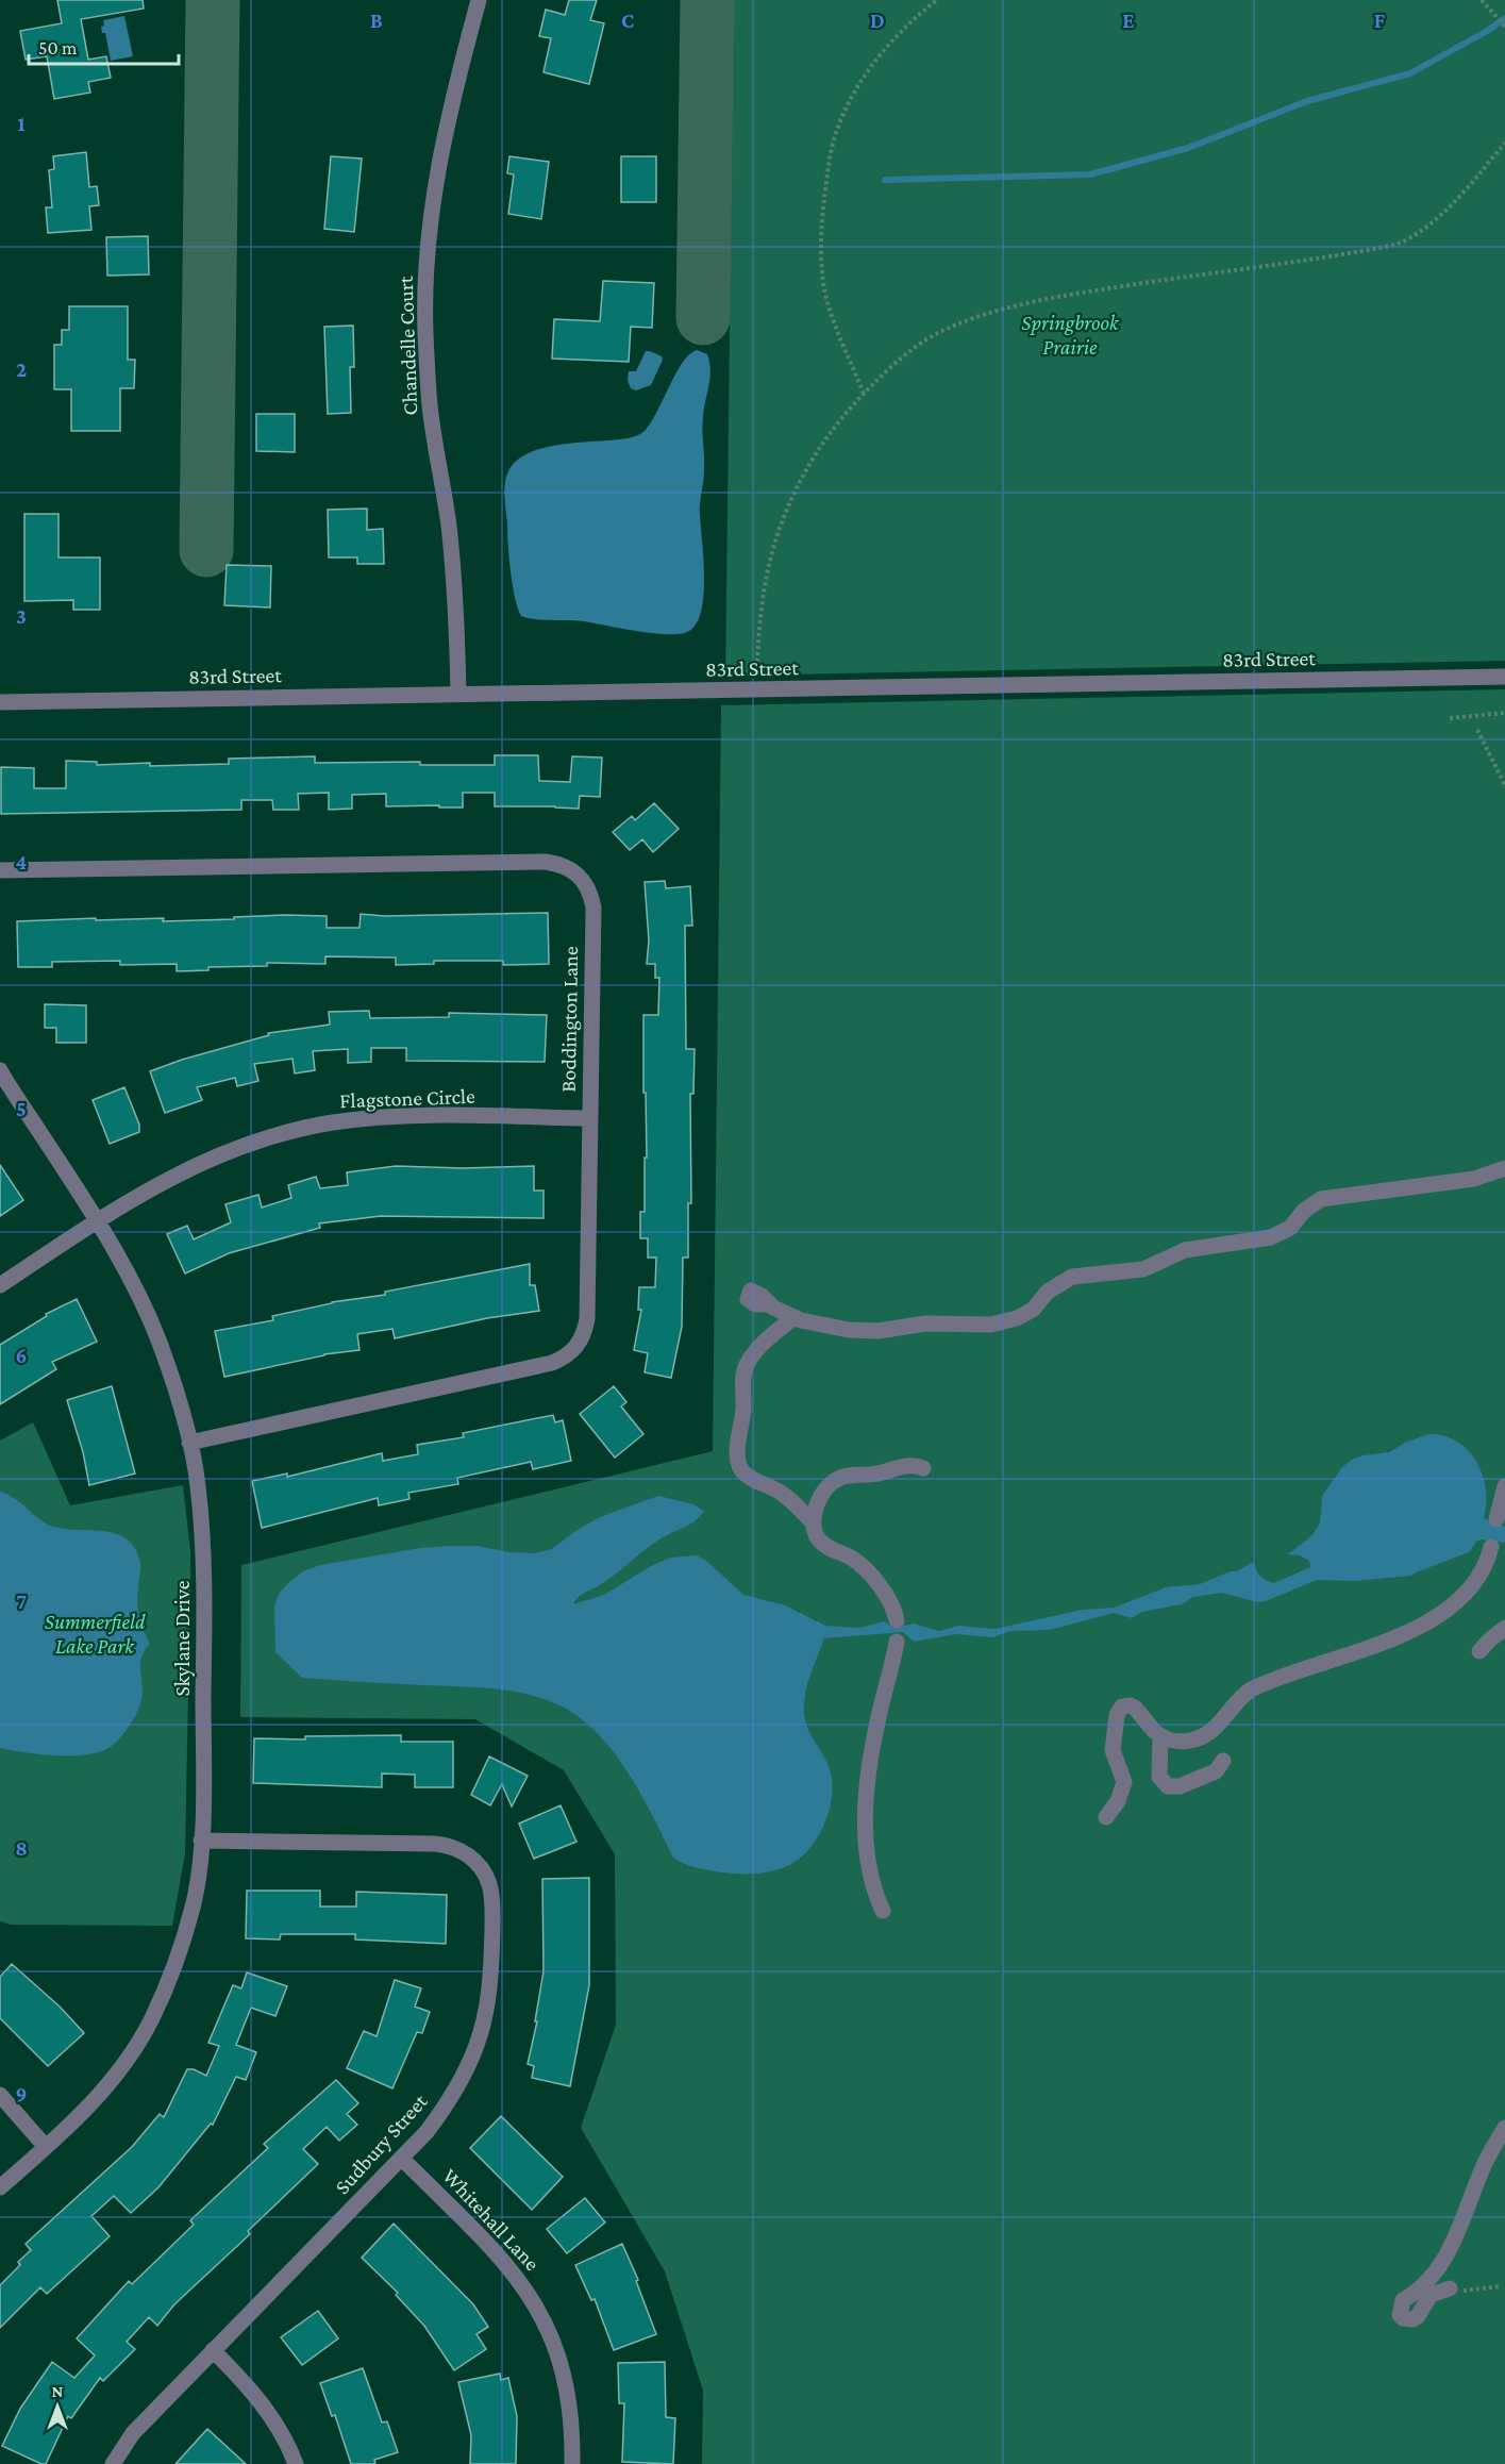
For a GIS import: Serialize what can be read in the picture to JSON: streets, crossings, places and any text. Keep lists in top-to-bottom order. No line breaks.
{"streets":{"street":["Chandelle Court","83rd Street","Boddington Lane","Flagstone Circle","Skylane Drive","Sudbury Street","Whitehall Lane"]},"crossings":[["Chandelle Court","83rd Street"],["Boddington Lane","Flagstone Circle"],["Boddington Lane","Skylane Drive"],["Flagstone Circle","Skylane Drive"],["Skylane Drive","Sudbury Street"],["Sudbury Street","Whitehall Lane"]],"parks":["Springbrook Prairie","Summerfield Lake Park"],"scale_bar":"50 m","north":"top","grid":{"columns":["B","C","D","E","F"],"rows":["1","2","3","4","5","6","7","8","9"]}}
